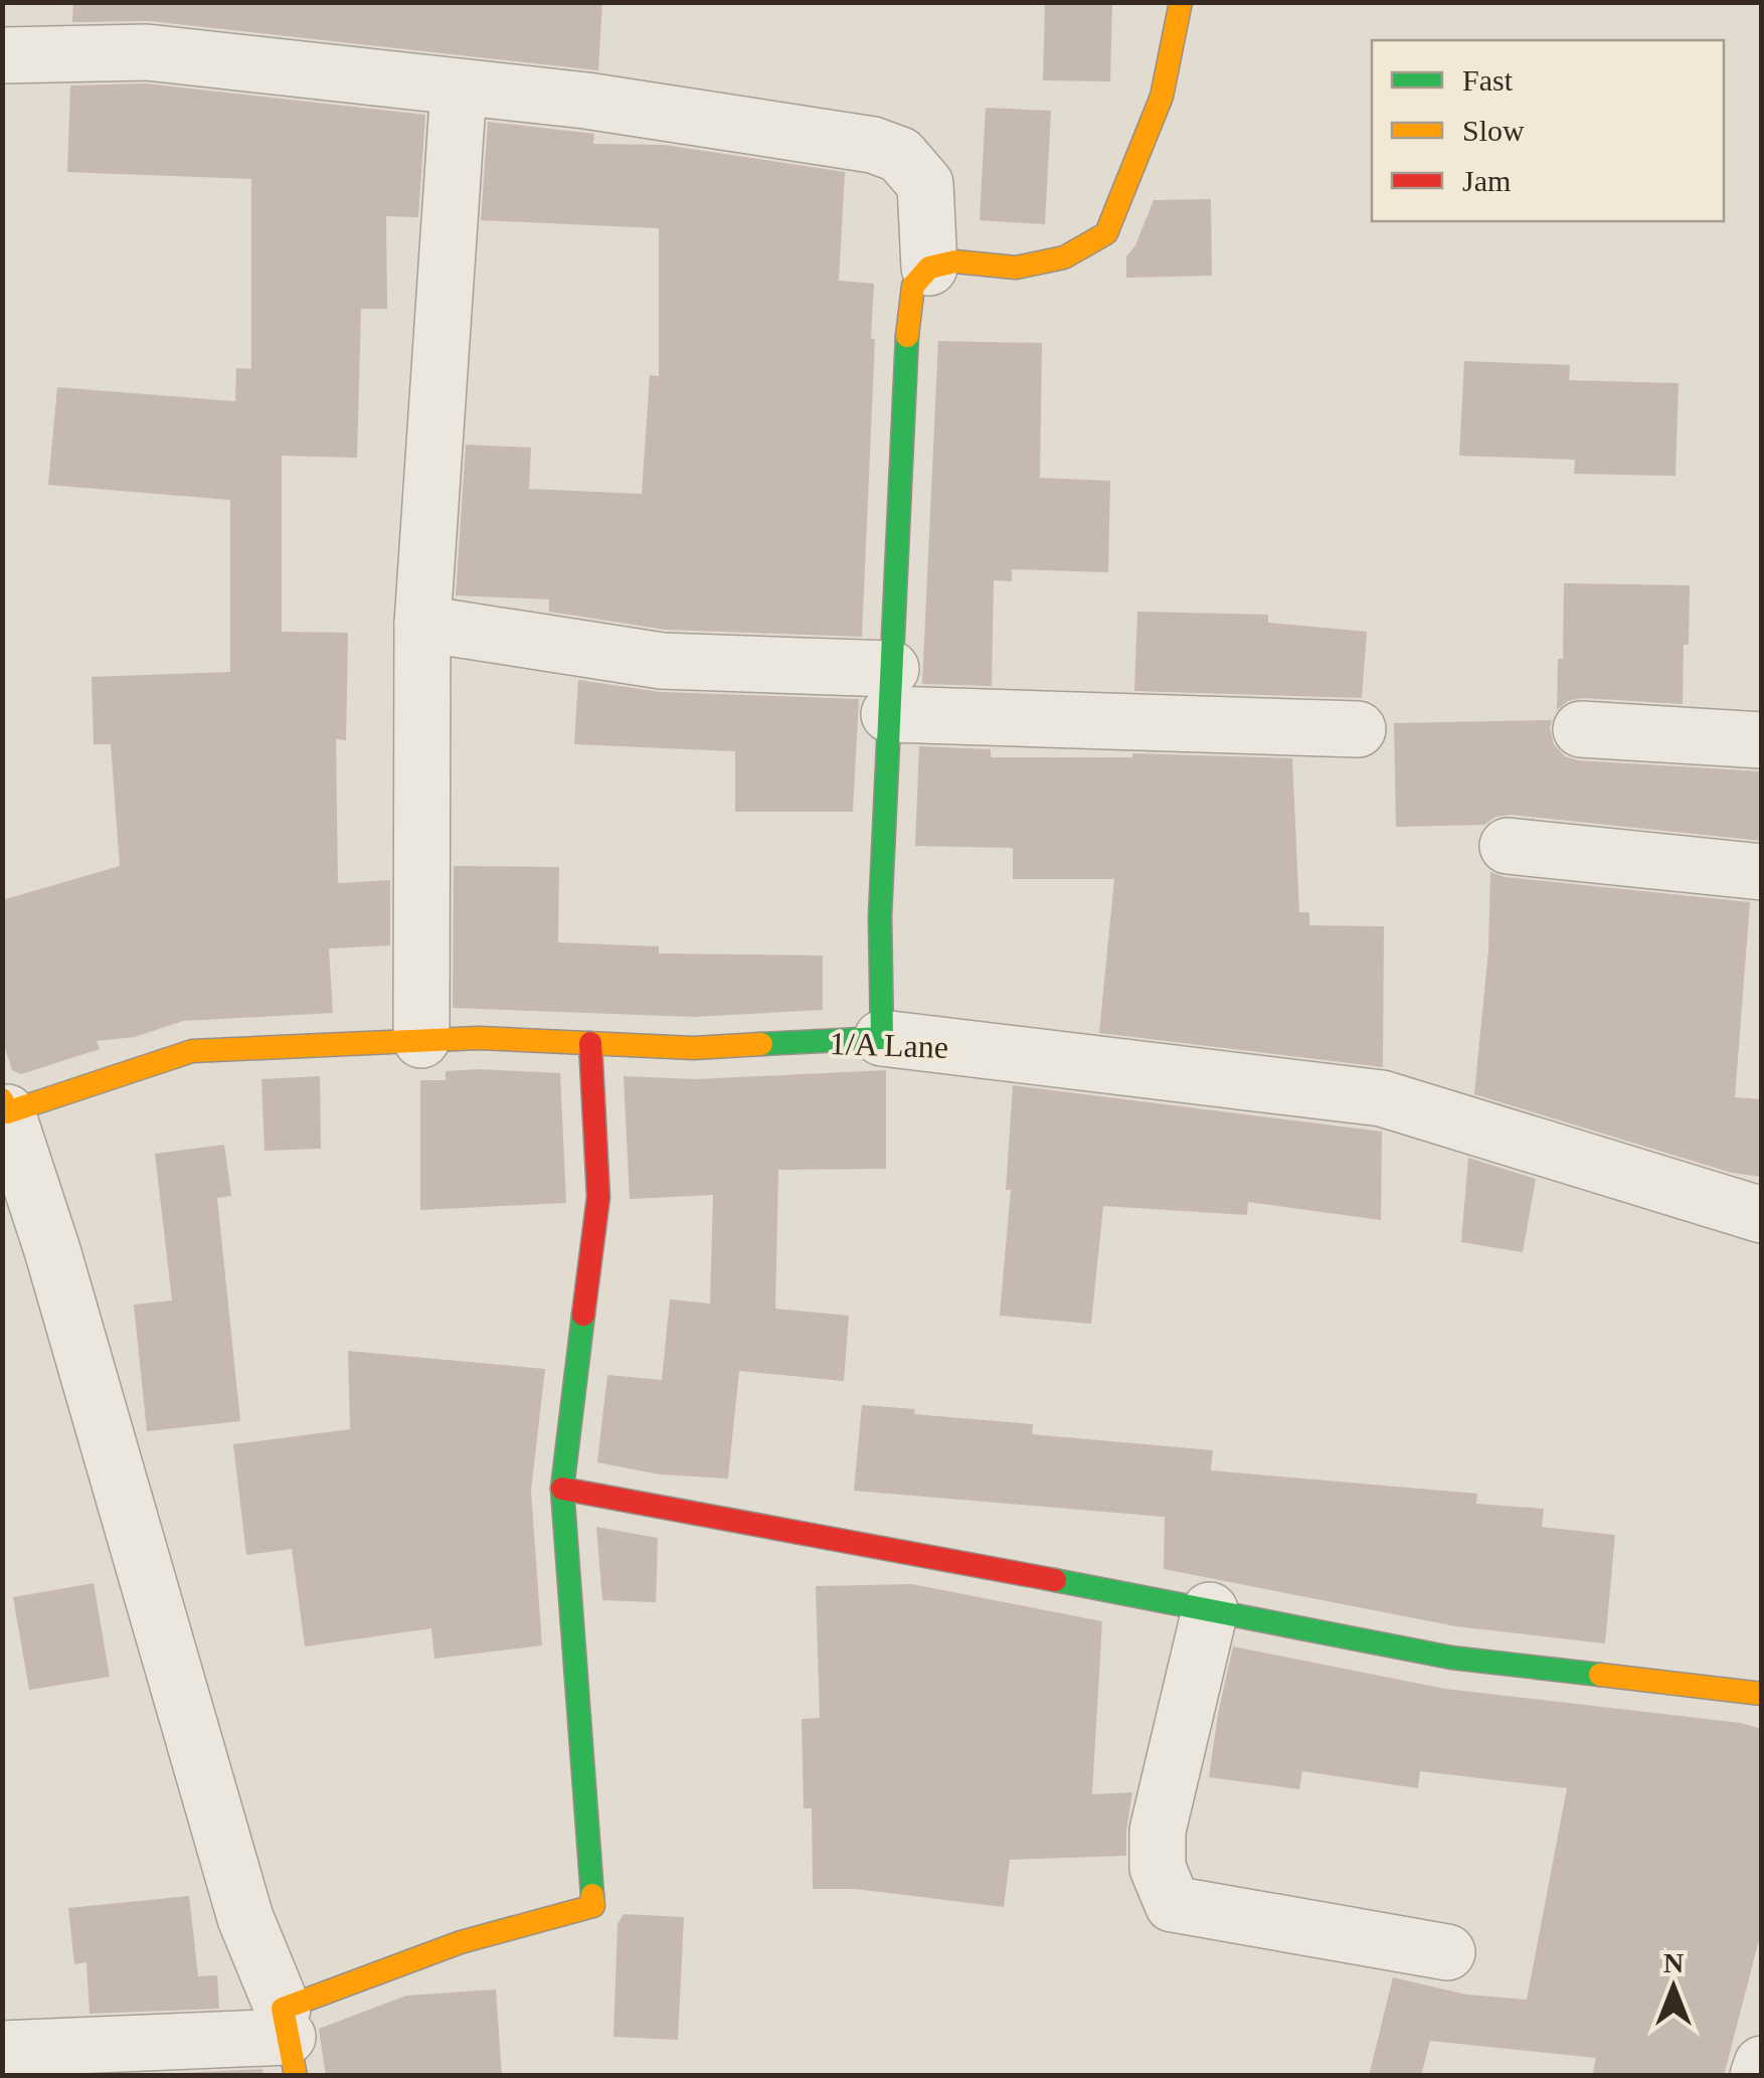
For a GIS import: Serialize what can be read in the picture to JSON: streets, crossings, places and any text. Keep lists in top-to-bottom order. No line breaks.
{"streets":{"street":["1/A Lane"]},"legend":["Fast","Slow","Jam"],"north":"top"}
